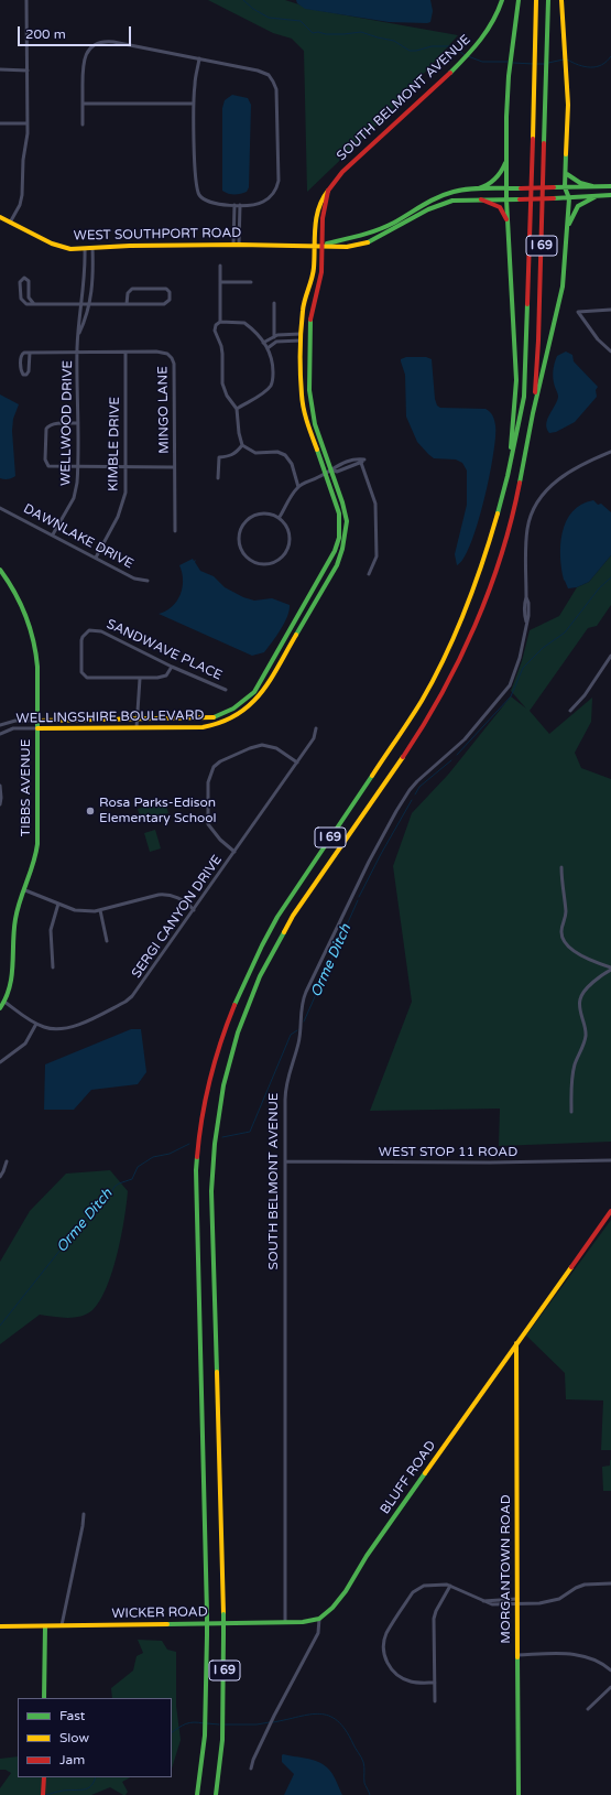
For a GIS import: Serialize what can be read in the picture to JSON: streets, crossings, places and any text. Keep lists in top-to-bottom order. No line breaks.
{"streets":{"main road":["SOUTH BELMONT AVENUE","WEST SOUTHPORT ROAD","I 69","WELLINGSHIRE BOULEVARD","TIBBS AVENUE","BLUFF ROAD","MORGANTOWN ROAD","WICKER ROAD"],"street":["MINGO LANE","WELLWOOD DRIVE","KIMBLE DRIVE","DAWNLAKE DRIVE","SANDWAVE PLACE","SERGI CANYON DRIVE","WEST STOP 11 ROAD"]},"crossings":[["SOUTH BELMONT AVENUE","WEST SOUTHPORT ROAD"],["SOUTH BELMONT AVENUE","WELLINGSHIRE BOULEVARD"],["SOUTH BELMONT AVENUE","WEST STOP 11 ROAD"],["SOUTH BELMONT AVENUE","WICKER ROAD"],["WEST SOUTHPORT ROAD","WELLWOOD DRIVE"],["WEST SOUTHPORT ROAD","WELLINGSHIRE BOULEVARD"],["MINGO LANE","WELLWOOD DRIVE"],["MINGO LANE","KIMBLE DRIVE"],["WELLWOOD DRIVE","DAWNLAKE DRIVE"],["KIMBLE DRIVE","DAWNLAKE DRIVE"],["WELLINGSHIRE BOULEVARD","TIBBS AVENUE"],["TIBBS AVENUE","SERGI CANYON DRIVE"],["BLUFF ROAD","MORGANTOWN ROAD"],["BLUFF ROAD","WICKER ROAD"]],"water":["Orme Ditch"],"places":["Rosa Parks-Edison Elementary School"],"legend":["Fast","Slow","Jam"],"scale_bar":"200 m"}
